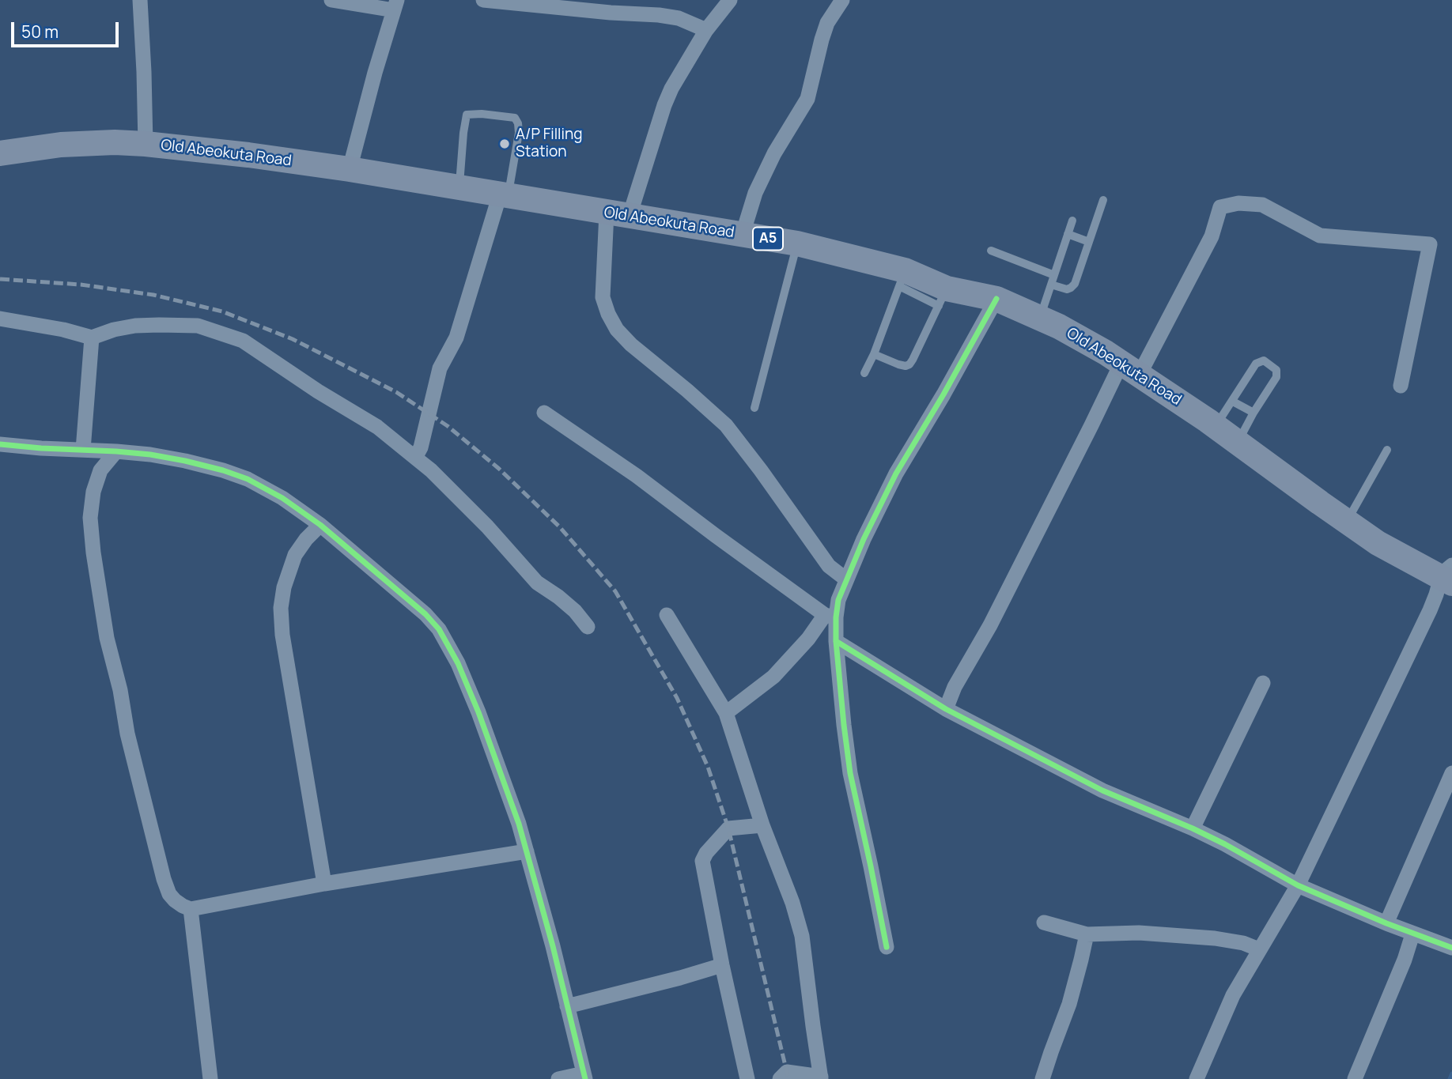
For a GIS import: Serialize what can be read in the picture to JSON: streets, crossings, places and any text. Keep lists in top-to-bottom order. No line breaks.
{"streets":{"highway":["Old Abeokuta Road","A5"]},"places":["A/P Filling Station"],"scale_bar":"50 m"}
